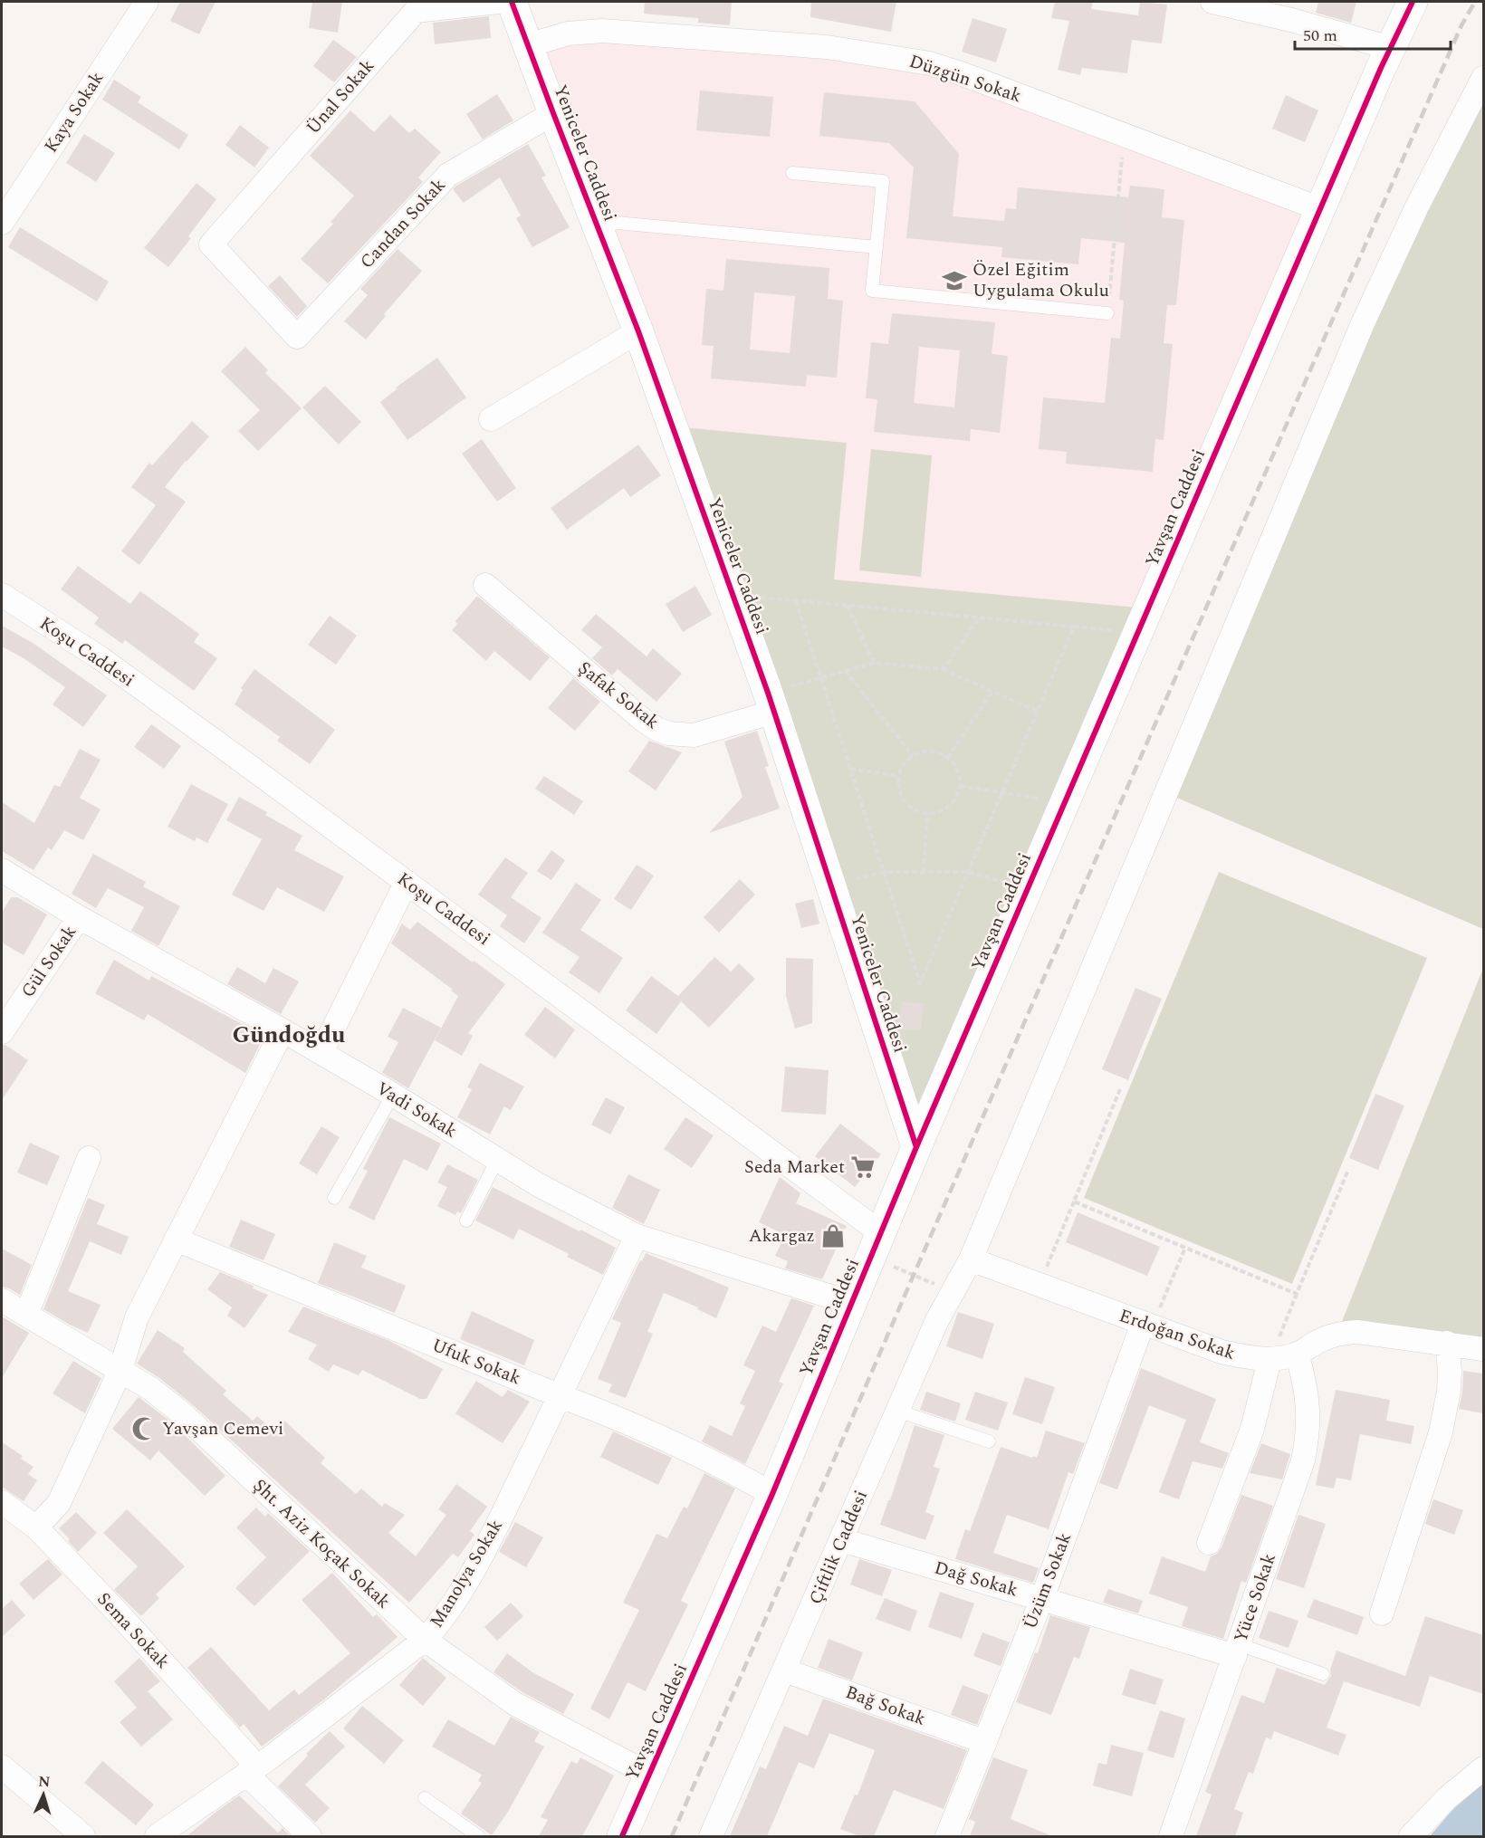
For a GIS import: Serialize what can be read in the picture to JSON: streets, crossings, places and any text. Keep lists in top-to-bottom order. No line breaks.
{"streets":{"street":["Düzgün Sokak","Ünal Sokak","Kaya Sokak","Yeniceler Caddesi","Candan Sokak","Yavşan Caddesi","Koşu Caddesi","Şafak Sokak","Gül Sokak","Vadi Sokak","Erdoğan Sokak","Ufuk Sokak","Şht. Aziz Koçak Sokak","Çiftlik Caddesi","Manolya Sokak","Dağ Sokak","Üzüm Sokak","Yüce Sokak","Sema Sokak","Bağ Sokak"]},"crossings":[["Düzgün Sokak","Yeniceler Caddesi"],["Düzgün Sokak","Yavşan Caddesi"],["Ünal Sokak","Candan Sokak"],["Yeniceler Caddesi","Candan Sokak"],["Yeniceler Caddesi","Yavşan Caddesi"],["Yeniceler Caddesi","Şafak Sokak"],["Yavşan Caddesi","Koşu Caddesi"],["Yavşan Caddesi","Vadi Sokak"],["Yavşan Caddesi","Ufuk Sokak"],["Yavşan Caddesi","Şht. Aziz Koçak Sokak"],["Gül Sokak","Vadi Sokak"],["Vadi Sokak","Manolya Sokak"],["Erdoğan Sokak","Çiftlik Caddesi"],["Erdoğan Sokak","Üzüm Sokak"],["Erdoğan Sokak","Yüce Sokak"],["Ufuk Sokak","Manolya Sokak"],["Şht. Aziz Koçak Sokak","Manolya Sokak"],["Çiftlik Caddesi","Dağ Sokak"],["Çiftlik Caddesi","Bağ Sokak"],["Manolya Sokak","Sema Sokak"],["Dağ Sokak","Üzüm Sokak"],["Dağ Sokak","Yüce Sokak"],["Üzüm Sokak","Bağ Sokak"]],"districts":["Gündoğdu"],"places":{"school or university":["Özel Eğitim Uygulama Okulu"],"supermarket":["Seda Market"],"shop":["Akargaz"],"mosque":["Yavşan Cemevi"]},"scale_bar":"50 m","north":"top"}
